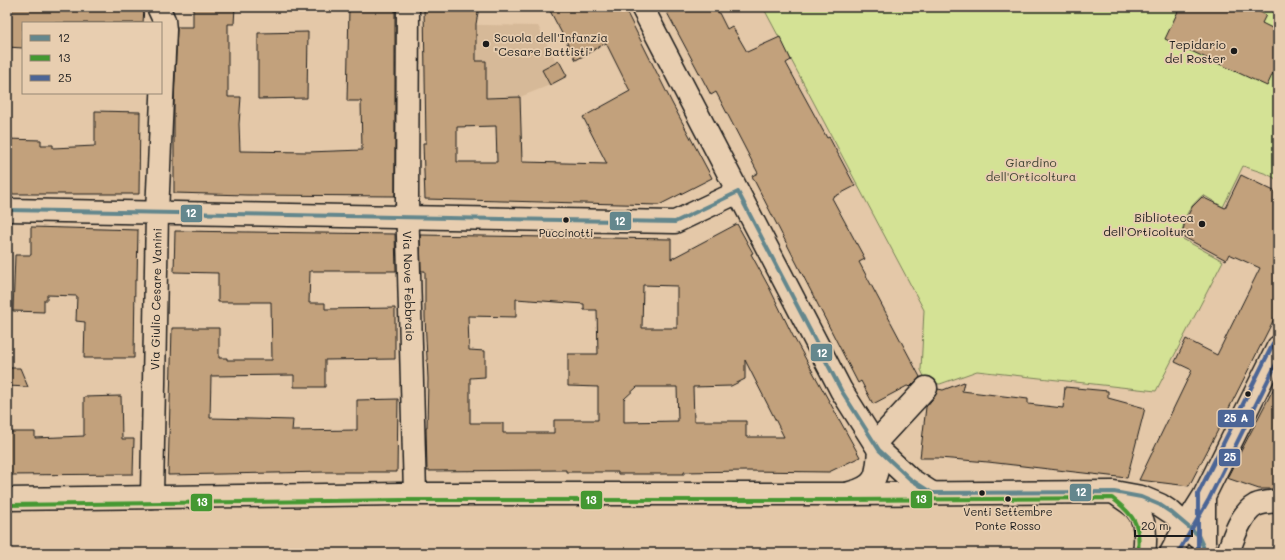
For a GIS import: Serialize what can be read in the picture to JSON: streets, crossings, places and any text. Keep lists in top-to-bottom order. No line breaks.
{"streets":{"street":["Via Nove Febbraio","Via Giulio Cesare Vanini"]},"parks":["Giardino dell'Orticoltura"],"places":["Scuola dell'Infanzia \"Cesare Battisti\"","Tepidario del Roster","Puccinotti","Biblioteca dell'Orticoltura","Venti Settembre Ponte Rosso"],"lines":["transit line 12","transit line 25","transit line 13"],"legend":["12","13","25"],"scale_bar":"20 m"}
